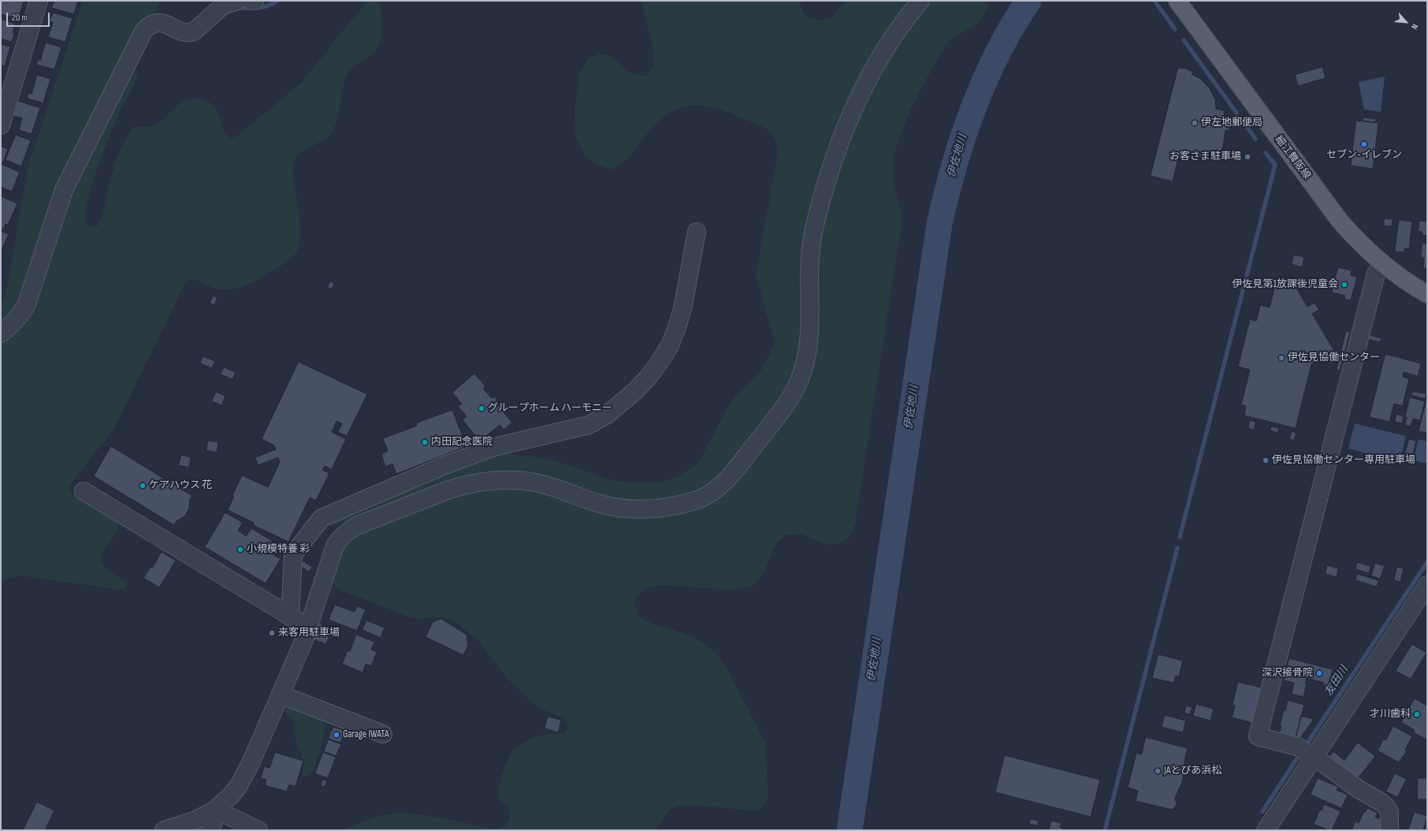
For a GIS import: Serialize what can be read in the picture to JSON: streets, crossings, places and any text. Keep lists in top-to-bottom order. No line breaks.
{"streets":{"main road":["細江舞阪線"]},"water":["伊佐地川","友田川"],"places":["伊左地郵便局","セブン-イレブン","お客さま駐車場","伊佐見第1放課後児童会","伊佐見協働センター","グループホーム ハーモニー","内田記念医院","伊佐見協働センター専用駐車場","ケアハウス 花","小規模特養 彩","来客用駐車場","深沢接骨院","才川歯科","Garage IWATA","JAとぴあ浜松"],"scale_bar":"20 m","north":"bottom right"}
